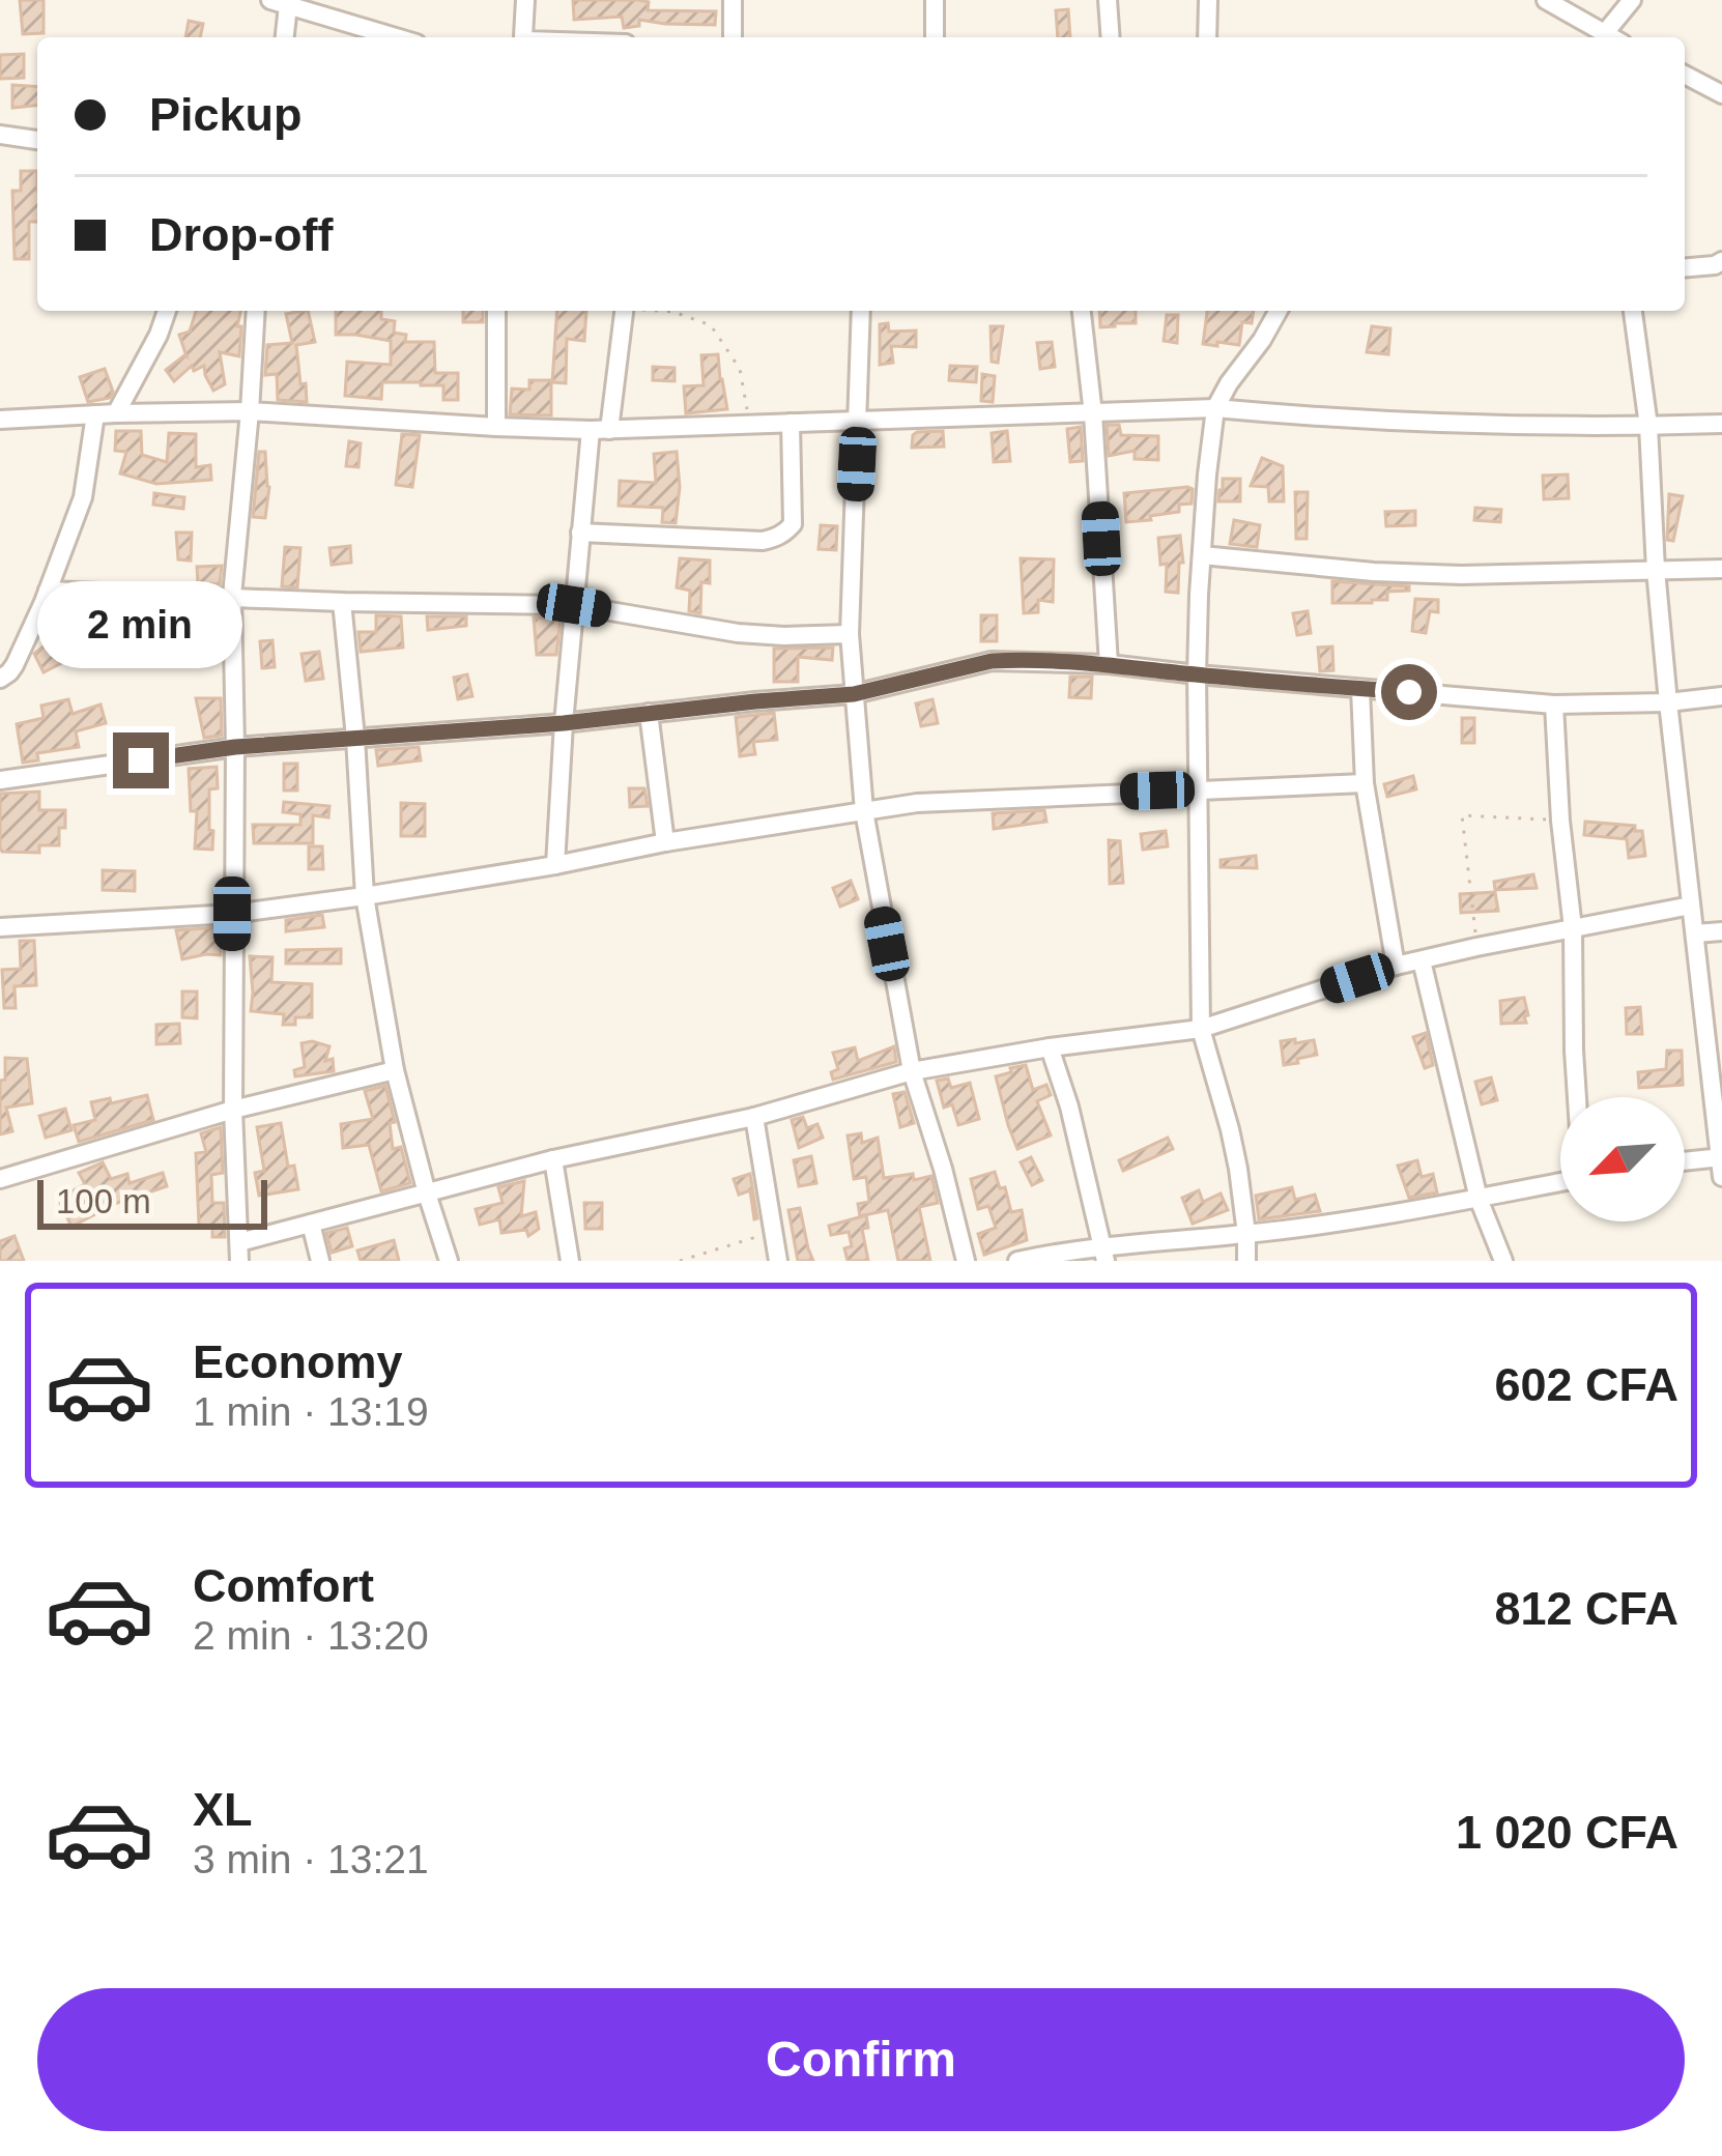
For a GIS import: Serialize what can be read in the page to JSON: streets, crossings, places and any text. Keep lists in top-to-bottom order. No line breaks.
{"scale_bar":"100 m","north":"bottom left","page":{"banner":["Pickup","Drop-off"],"bubble":"2 min","scale":"100 m","list":[{"name":"Economy","note":"1 min · 13:19","value":"602 CFA"},{"name":"Comfort","note":"2 min · 13:20","value":"812 CFA"},{"name":"XL","note":"3 min · 13:21","value":"1 020 CFA"}],"buttons":"Confirm"}}
